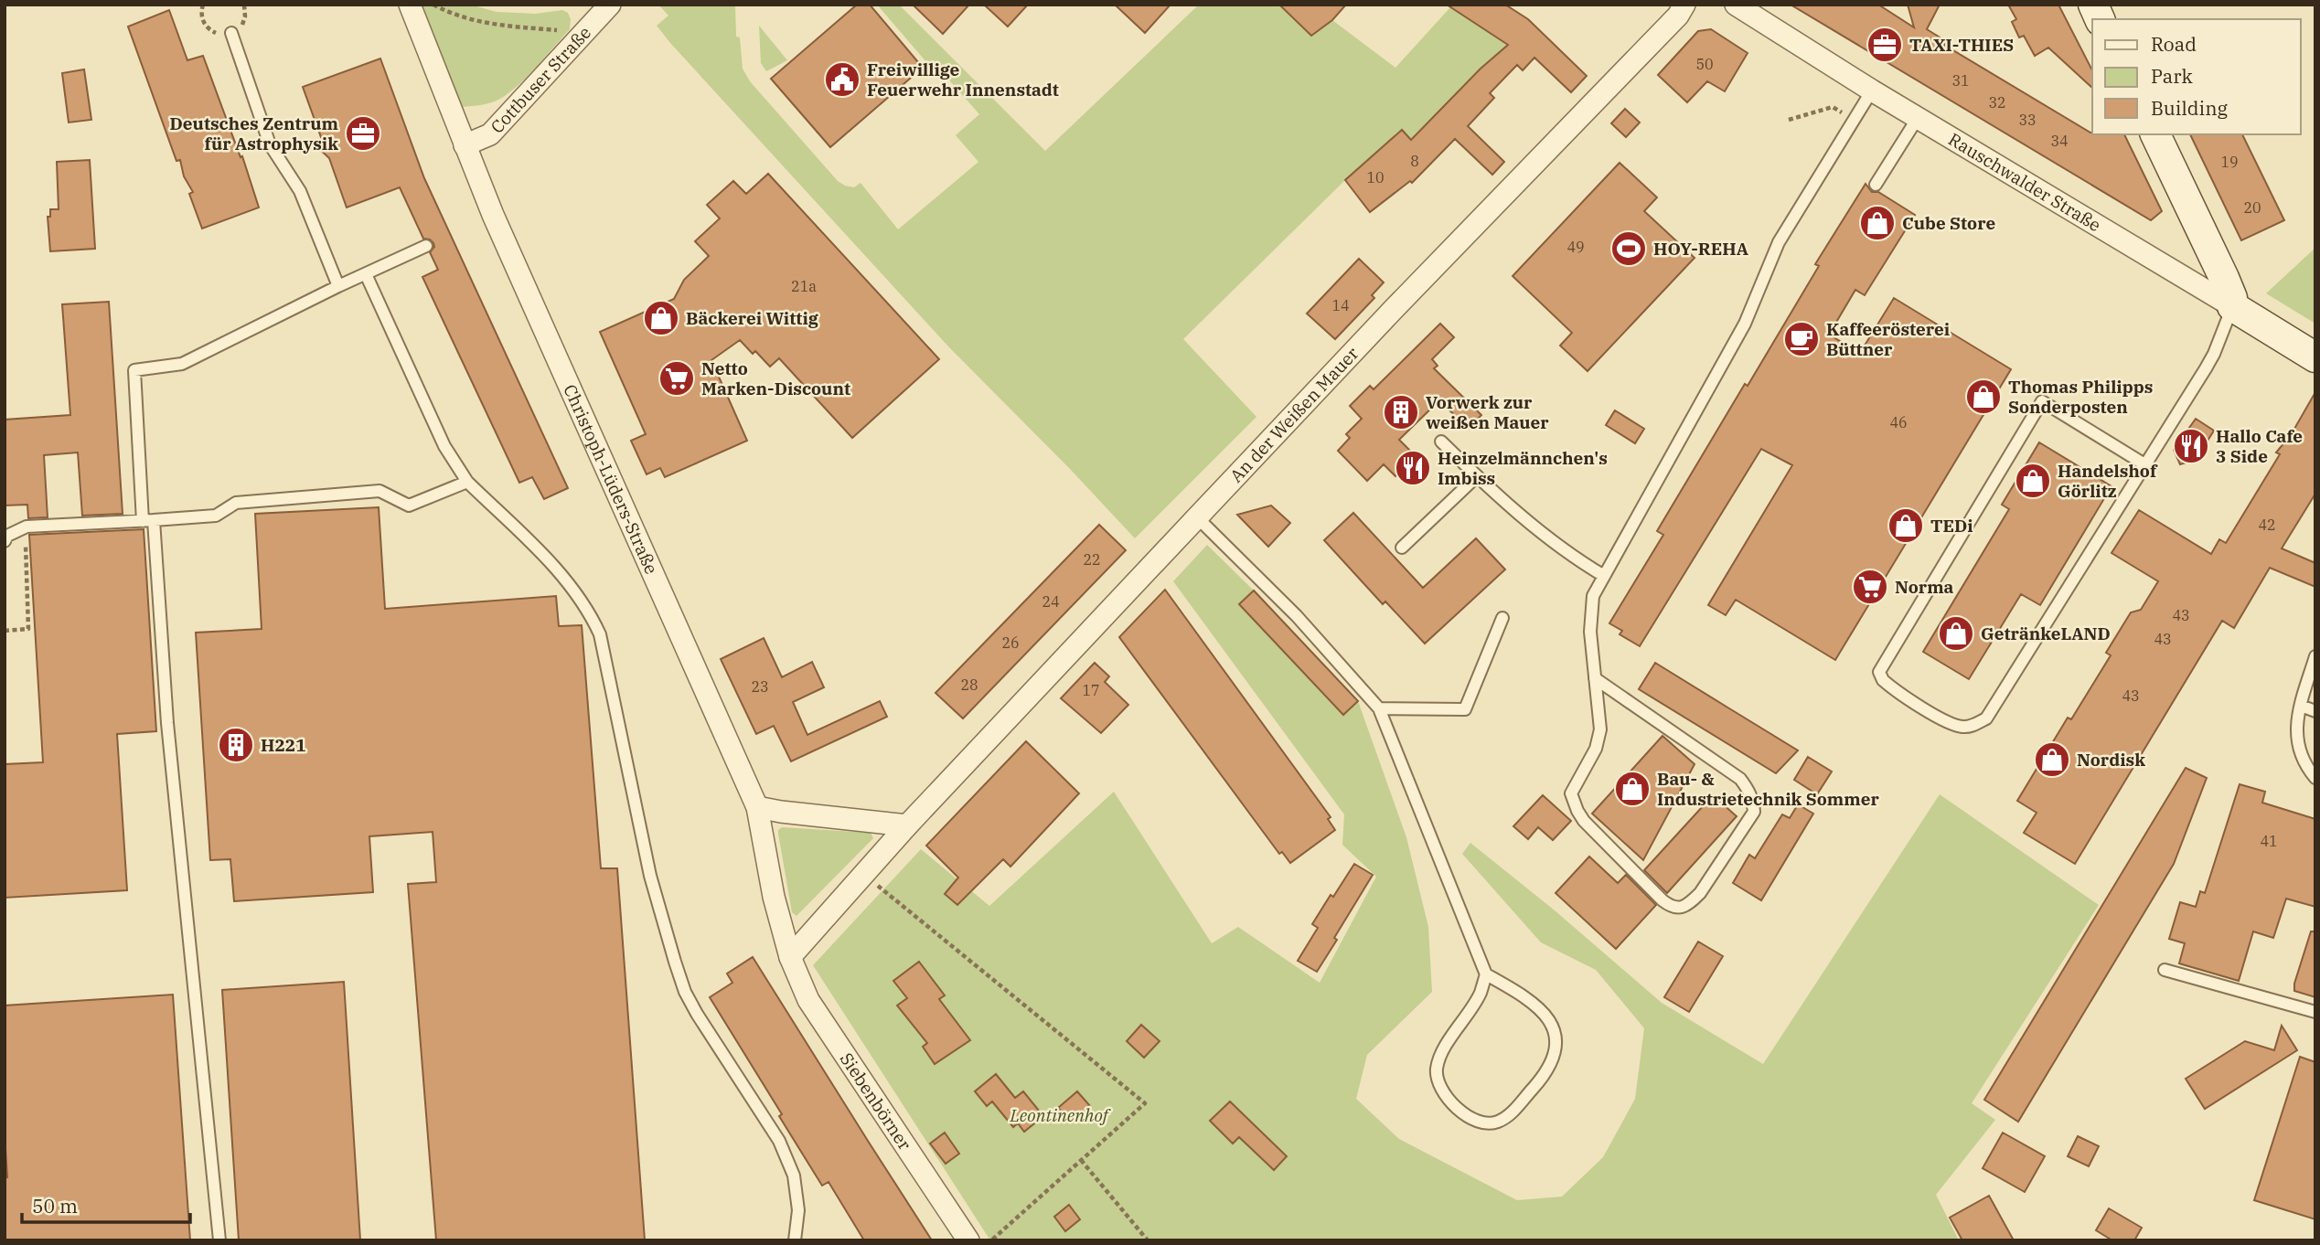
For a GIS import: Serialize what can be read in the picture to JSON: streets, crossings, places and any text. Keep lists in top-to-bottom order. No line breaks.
{"streets":{"main road":["Rauschwalder Straße"],"street":["Cottbuser Straße","An der Weißen Mauer","Christoph-Lüders-Straße","Siebenbörner"]},"crossings":[["Cottbuser Straße","Christoph-Lüders-Straße"],["An der Weißen Mauer","Christoph-Lüders-Straße"],["An der Weißen Mauer","Siebenbörner"],["Christoph-Lüders-Straße","Siebenbörner"]],"parks":["Leontinenhof"],"places":{"office":["TAXI-THIES","Deutsches Zentrum für Astrophysik"],"public building":["Freiwillige Feuerwehr Innenstadt"],"shop":["Cube Store","Bäckerei Wittig","Thomas Philipps Sonderposten","Handelshof Görlitz","TEDi","GetränkeLAND","Nordisk","Bau- & Industrietechnik Sommer"],"sports":["HOY-REHA"],"cafe":["Kaffeerösterei Büttner"],"supermarket":["Netto Marken-Discount","Norma"],"building":["Vorwerk zur weißen Mauer","H221"],"restaurant":["Hallo Cafe 3 Side","Heinzelmännchen's Imbiss"]},"house_numbers":["50","31","32","33","34","8","19","10","20","49","21a","14","46","42","22","24","43","43","26","28","23","17","43","41"],"legend":["Road","Park","Building"],"scale_bar":"50 m"}
